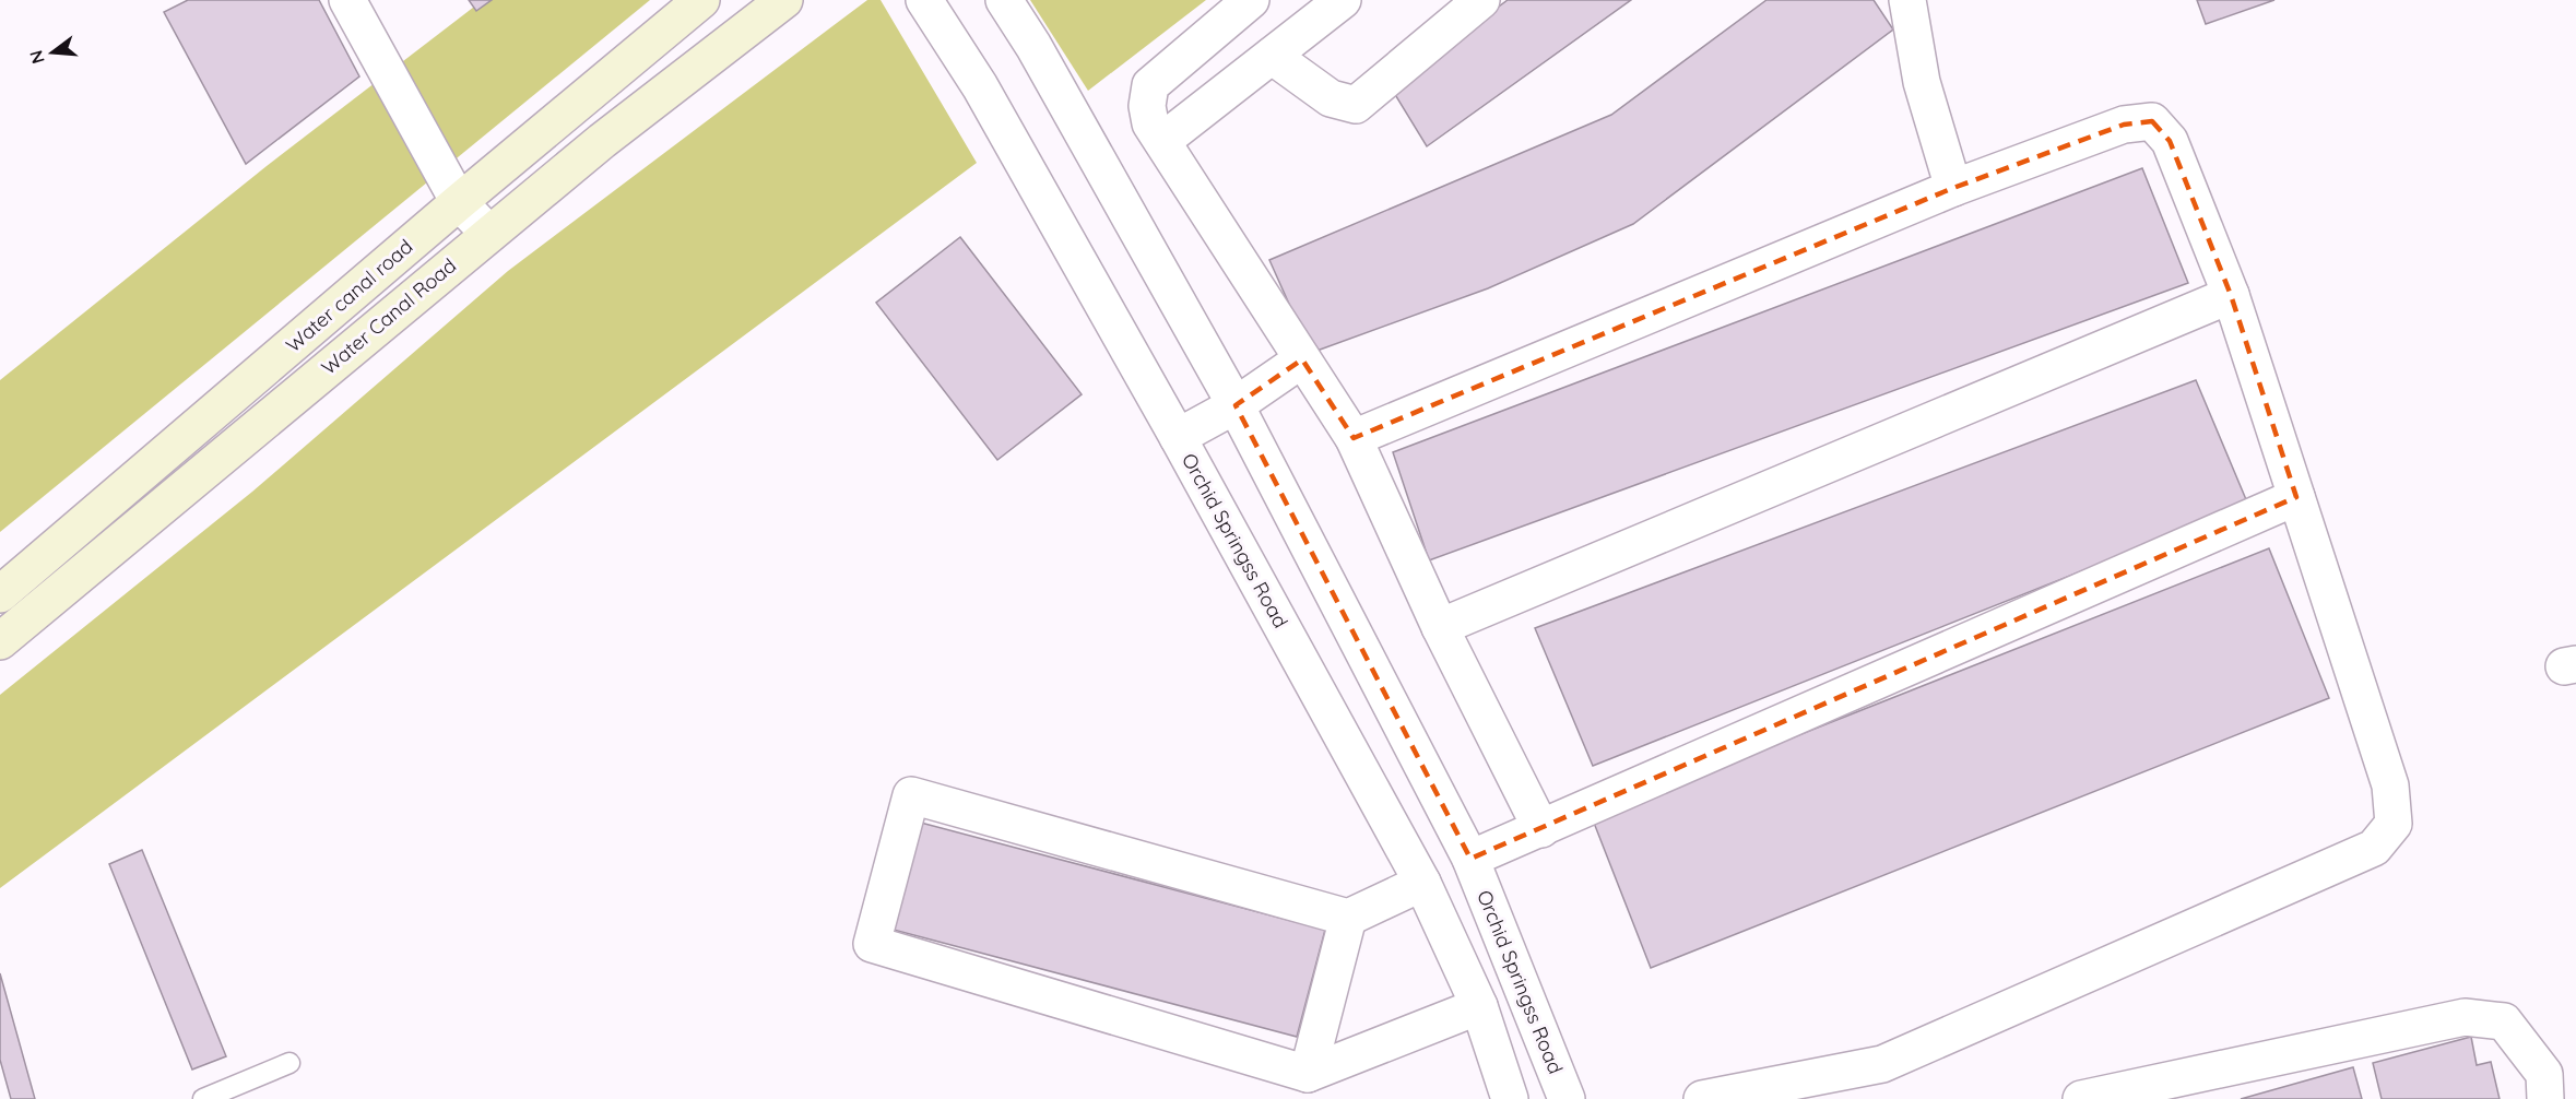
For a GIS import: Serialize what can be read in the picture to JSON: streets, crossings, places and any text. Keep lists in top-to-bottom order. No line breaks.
{"streets":{"main road":["Water canal road","Water Canal Road"],"street":["Orchid Springss Road"]},"north":"left"}
